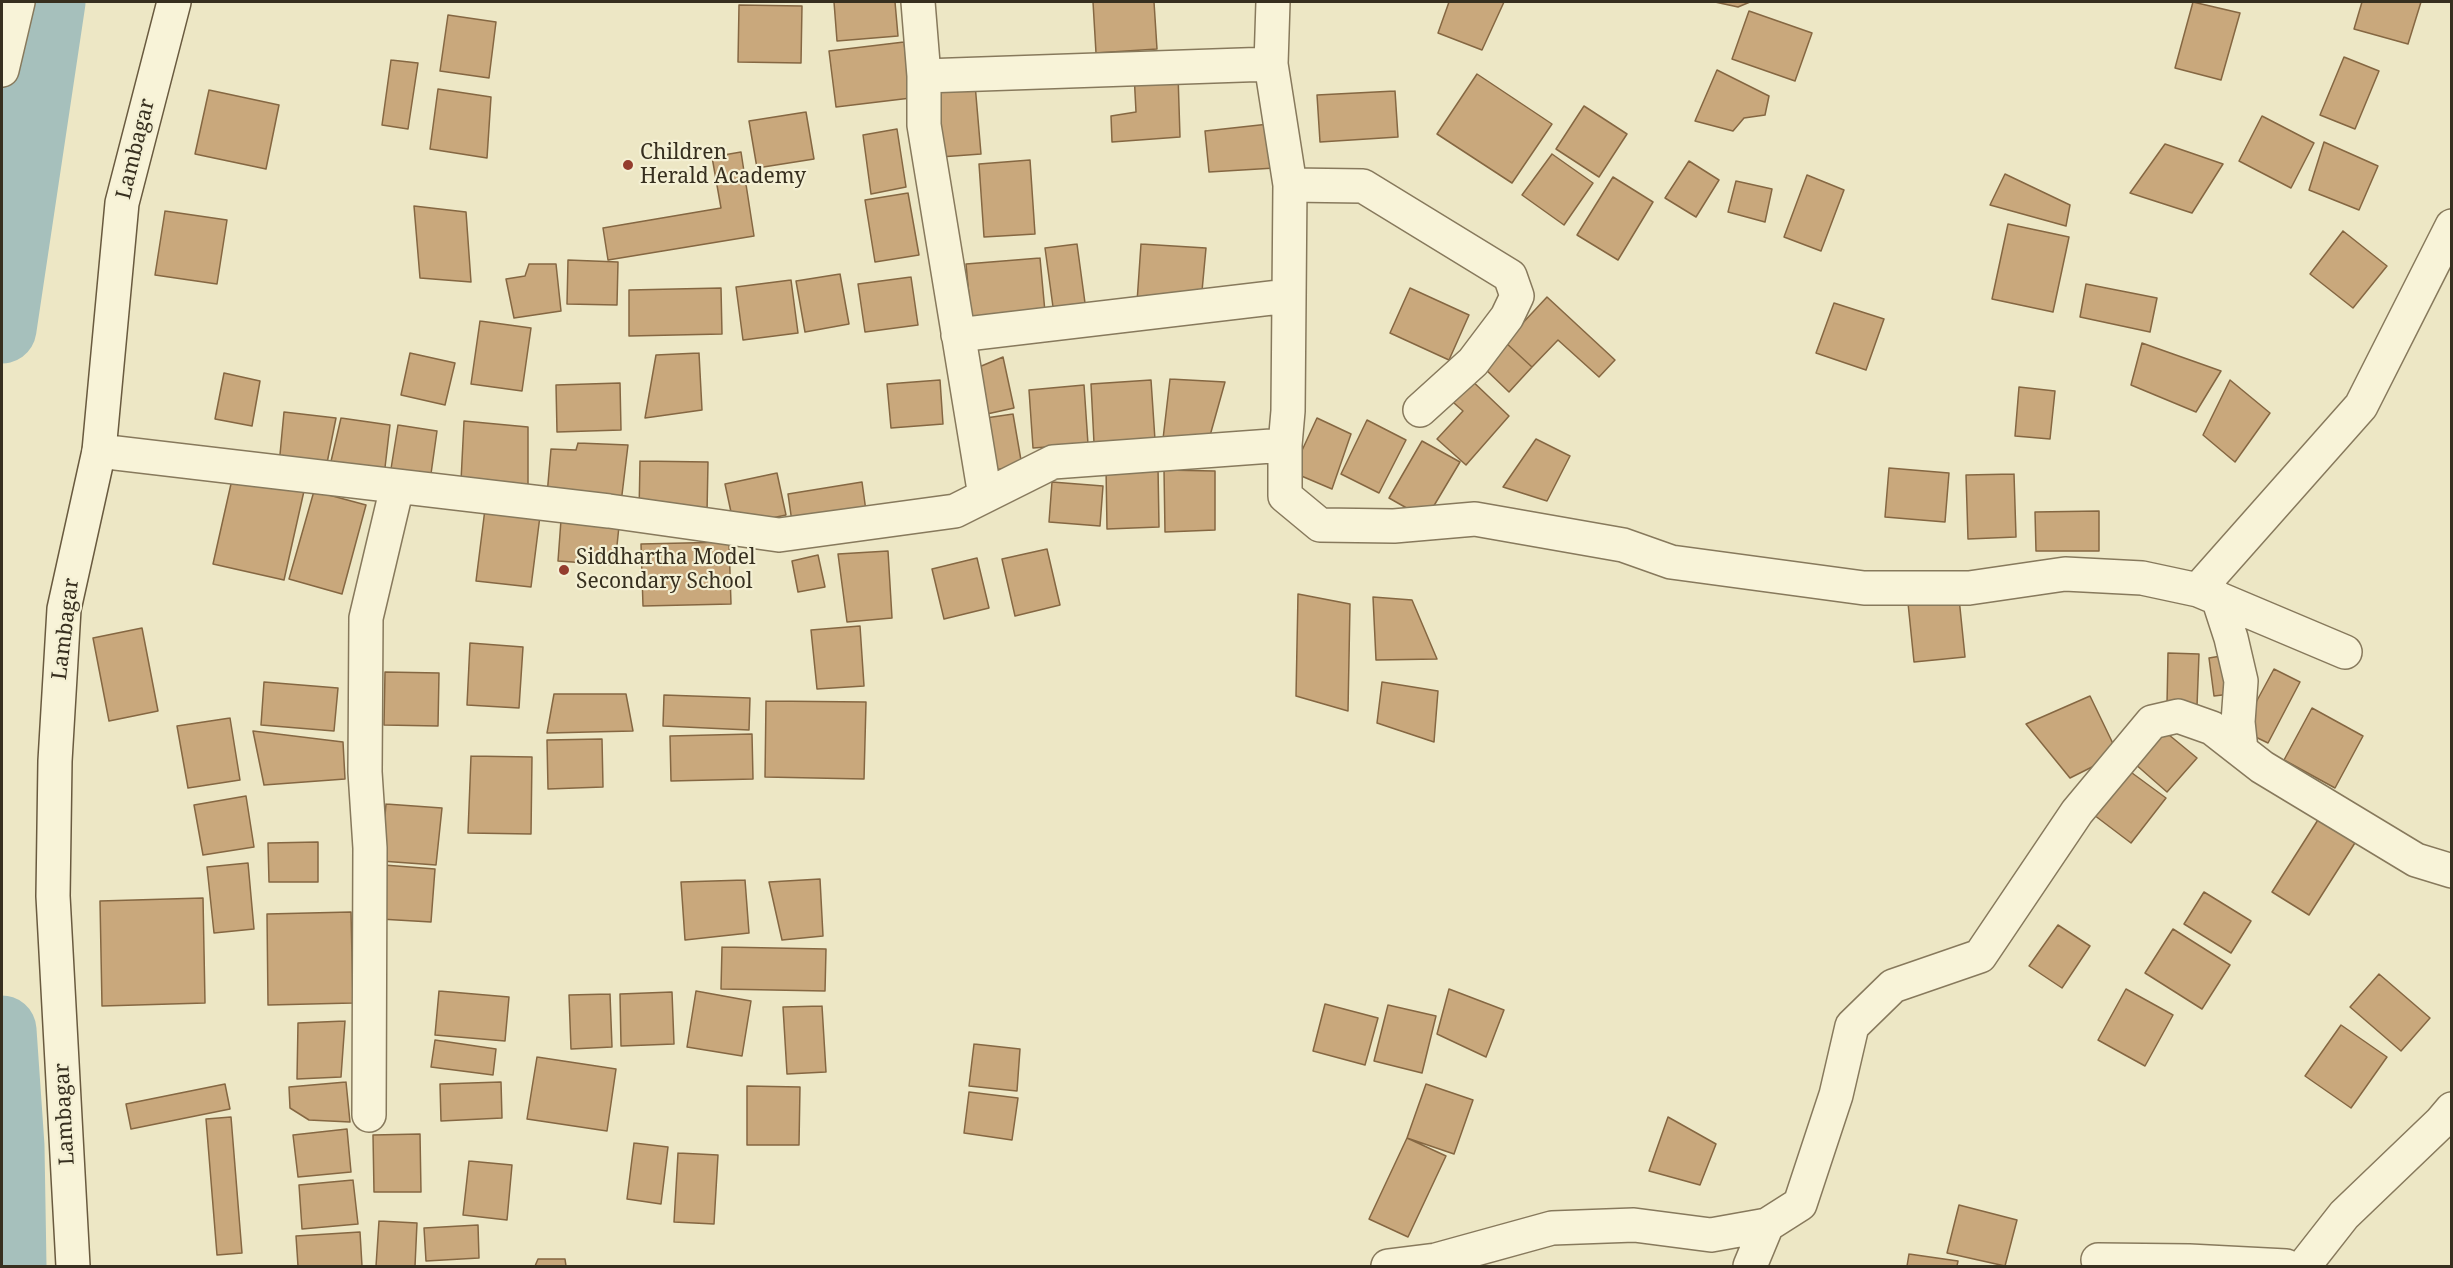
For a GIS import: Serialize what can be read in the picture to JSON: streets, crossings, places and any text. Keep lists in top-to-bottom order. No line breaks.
{"streets":{"street":["Lambagar"]},"places":["Children Herald Academy","Siddhartha Model Secondary School"]}
